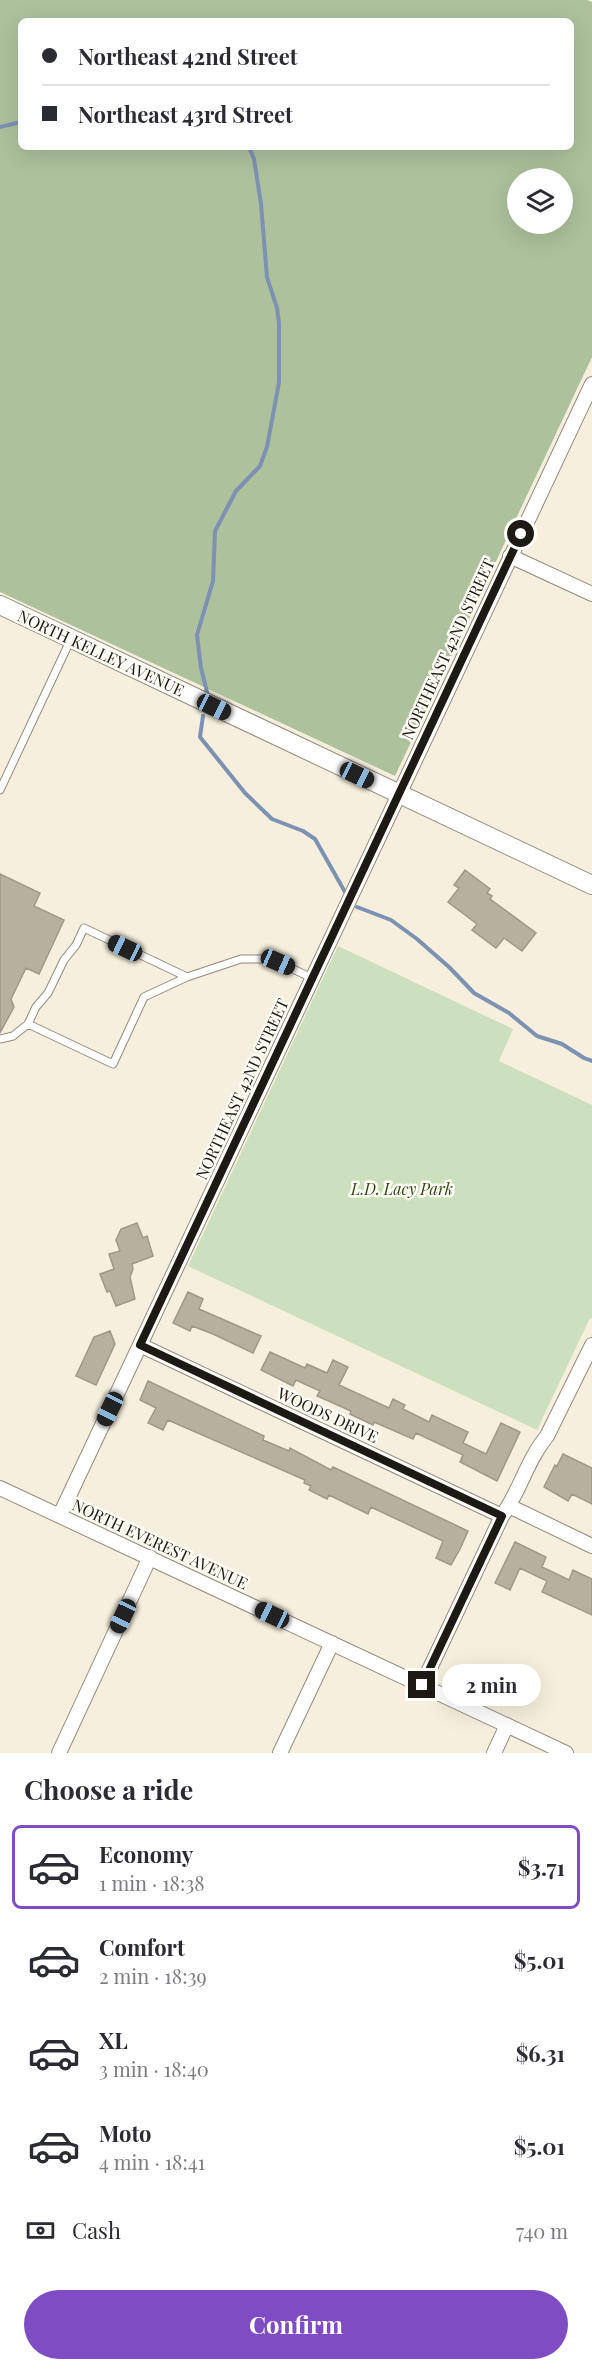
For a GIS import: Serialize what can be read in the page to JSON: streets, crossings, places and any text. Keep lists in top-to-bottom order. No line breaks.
{"streets":{"street":["NORTHEAST 42ND STREET","NORTH KELLEY AVENUE","WOODS DRIVE","NORTH EVEREST AVENUE"]},"crossings":[["NORTHEAST 42ND STREET","NORTH KELLEY AVENUE"],["NORTHEAST 42ND STREET","WOODS DRIVE"],["NORTHEAST 42ND STREET","NORTH EVEREST AVENUE"]],"parks":["L.D. Lacy Park"],"page":{"banner":["Northeast 42nd Street","Northeast 43rd Street"],"bubble":"2 min","heading":"Choose a ride","list":[{"name":"Economy","note":"1 min · 18:38","value":"$3.71"},{"name":"Comfort","note":"2 min · 18:39","value":"$5.01"},{"name":"XL","note":"3 min · 18:40","value":"$6.31"},{"name":"Moto","note":"4 min · 18:41","value":"$5.01"}],"pay":["Cash","740 m"],"buttons":"Confirm"}}
